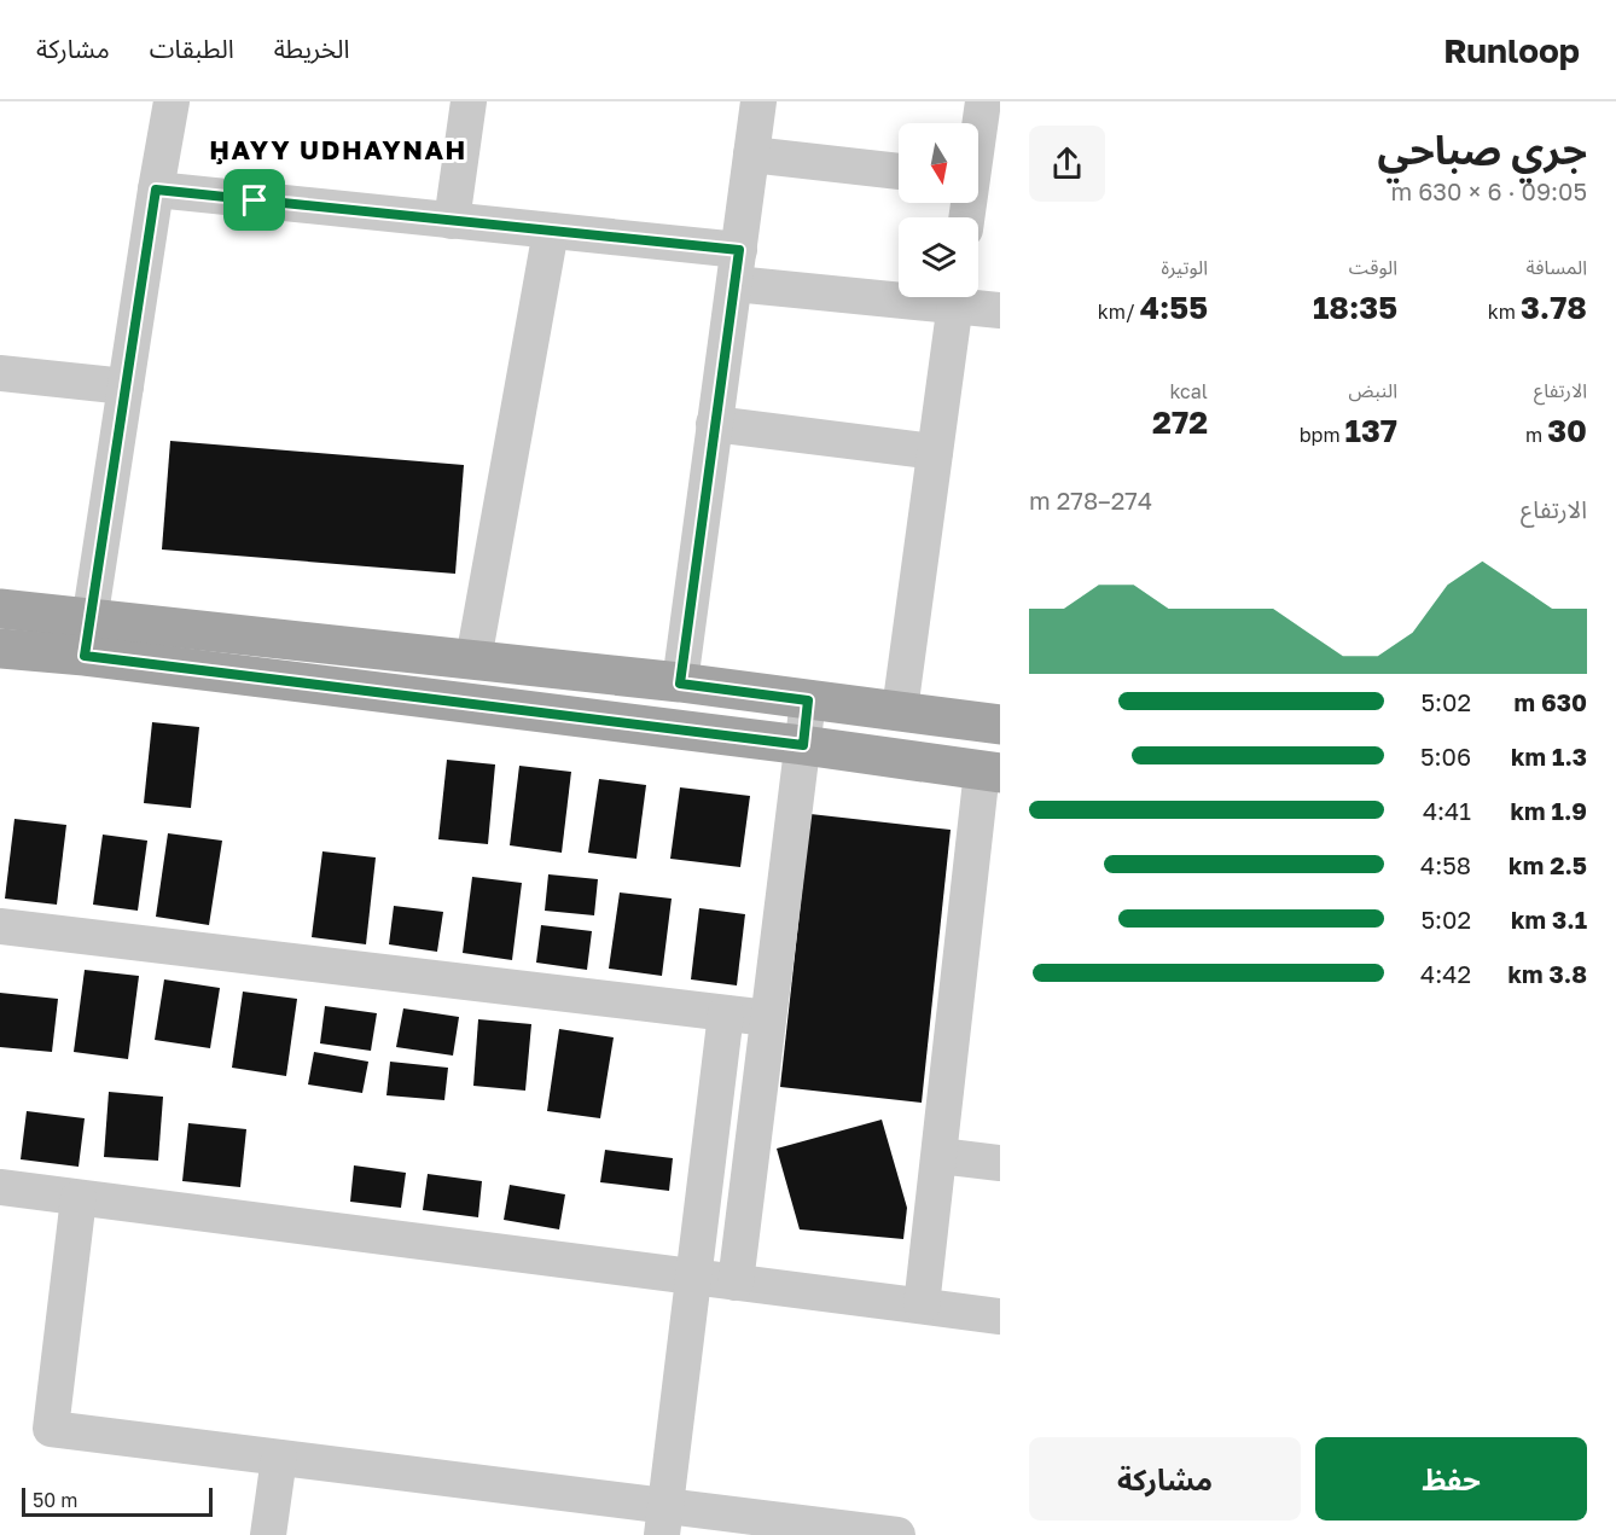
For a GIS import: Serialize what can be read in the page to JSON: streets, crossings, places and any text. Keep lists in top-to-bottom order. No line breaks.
{"districts":["ḨAYY UDHAYNAH"],"scale_bar":"50 m","north":"bottom","page":{"header":"Runloop","nav":["الخريطة","الطبقات","مشاركة"],"heading":["جري صباحي","09:05 · 6 × 630 m"],"stats":[["المسافة","3.78 km"],["الوقت","18:35"],["الوتيرة","4:55 /km"],["الارتفاع","30 m"],["النبض","137 bpm"],["kcal","272"]],"chart":["الارتفاع","274–278 m"],"list":[{"name":"630 m","note":"5:02"},{"name":"1.3 km","note":"5:06"},{"name":"1.9 km","note":"4:41"},{"name":"2.5 km","note":"4:58"},{"name":"3.1 km","note":"5:02"},{"name":"3.8 km","note":"4:42"}],"buttons":["حفظ","مشاركة"],"scale":"50 m"}}
